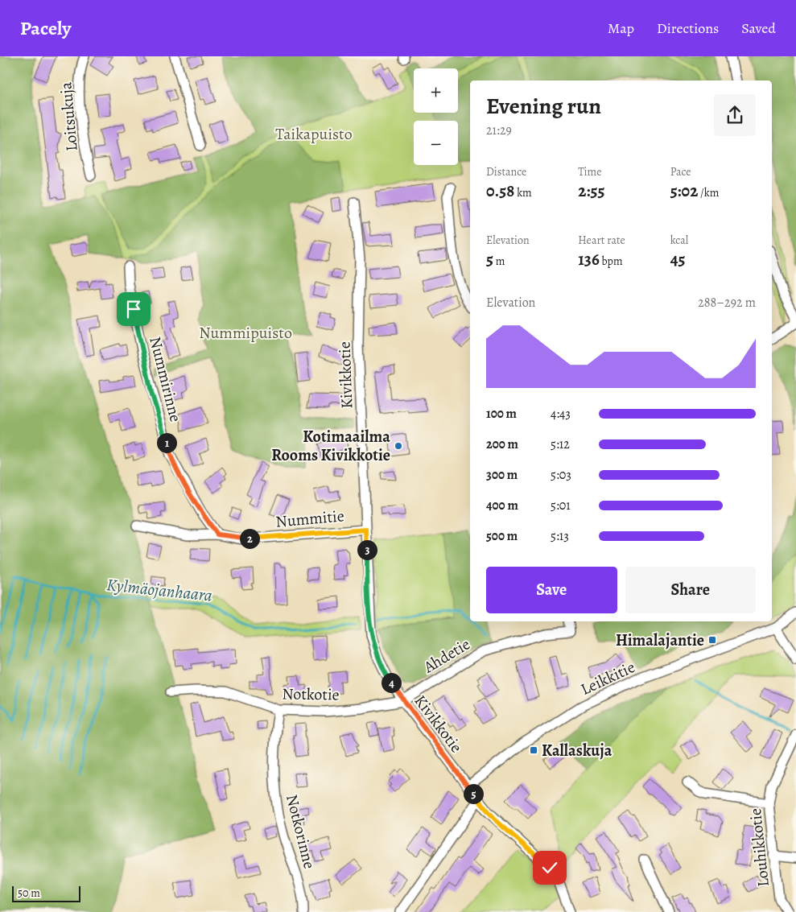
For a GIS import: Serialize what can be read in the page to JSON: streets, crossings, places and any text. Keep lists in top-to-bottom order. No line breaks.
{"streets":{"street":["Loitsukuja","Kivikkotie","Nummirinne","Nummitie","Ahdetie","Leikkitie","Notkotie","Notkorinne","Louhikkotie"]},"crossings":[["Kivikkotie","Nummitie"],["Kivikkotie","Ahdetie"],["Kivikkotie","Leikkitie"],["Kivikkotie","Notkotie"],["Nummirinne","Nummitie"],["Ahdetie","Notkotie"],["Notkotie","Notkorinne"]],"water":["Kylmäojanhaara"],"parks":["Taikapuisto","Nummipuisto"],"places":{"other":["Kotimaailma Rooms Kivikkotie"],"transit":["Himalajantie","Kallaskuja"]},"scale_bar":"50 m","page":{"header":"Pacely","nav":["Map","Directions","Saved"],"map_buttons":["+","−"],"heading":["Evening run","21:29"],"stats":[["Distance","0.58 km"],["Time","2:55"],["Pace","5:02 /km"],["Elevation","5 m"],["Heart rate","136 bpm"],["kcal","45"]],"chart":["Elevation","288–292 m"],"list":[{"name":"100 m","note":"4:43"},{"name":"200 m","note":"5:12"},{"name":"300 m","note":"5:03"},{"name":"400 m","note":"5:01"},{"name":"500 m","note":"5:13"}],"pins":["1","2","3","4","5"],"buttons":["Save","Share"],"scale":"50 m"}}
